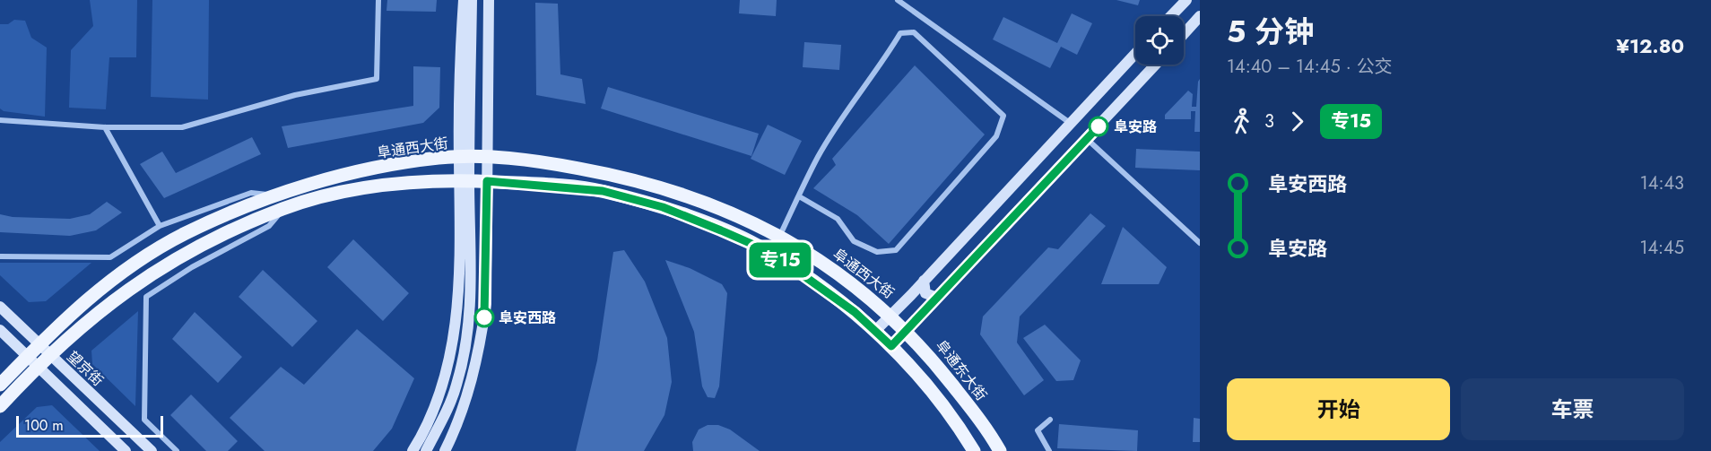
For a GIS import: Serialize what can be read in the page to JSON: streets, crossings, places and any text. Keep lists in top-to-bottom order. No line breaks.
{"streets":{"main road":["阜通西大街","望京街","阜通东大街"]},"crossings":[["阜通西大街","望京街"],["阜通西大街","阜通东大街"]],"places":["阜安路","阜安西路"],"lines":["bus line 专15"],"scale_bar":"100 m","page":{"on_map":"专15","heading":["5 分钟","14:40 – 14:45 · 公交","¥12.80"],"legs":["3","专15"],"list":[{"name":"阜安西路","value":"14:43"},{"name":"阜安路","value":"14:45"}],"buttons":["开始","车票"],"scale":"100 m"}}
